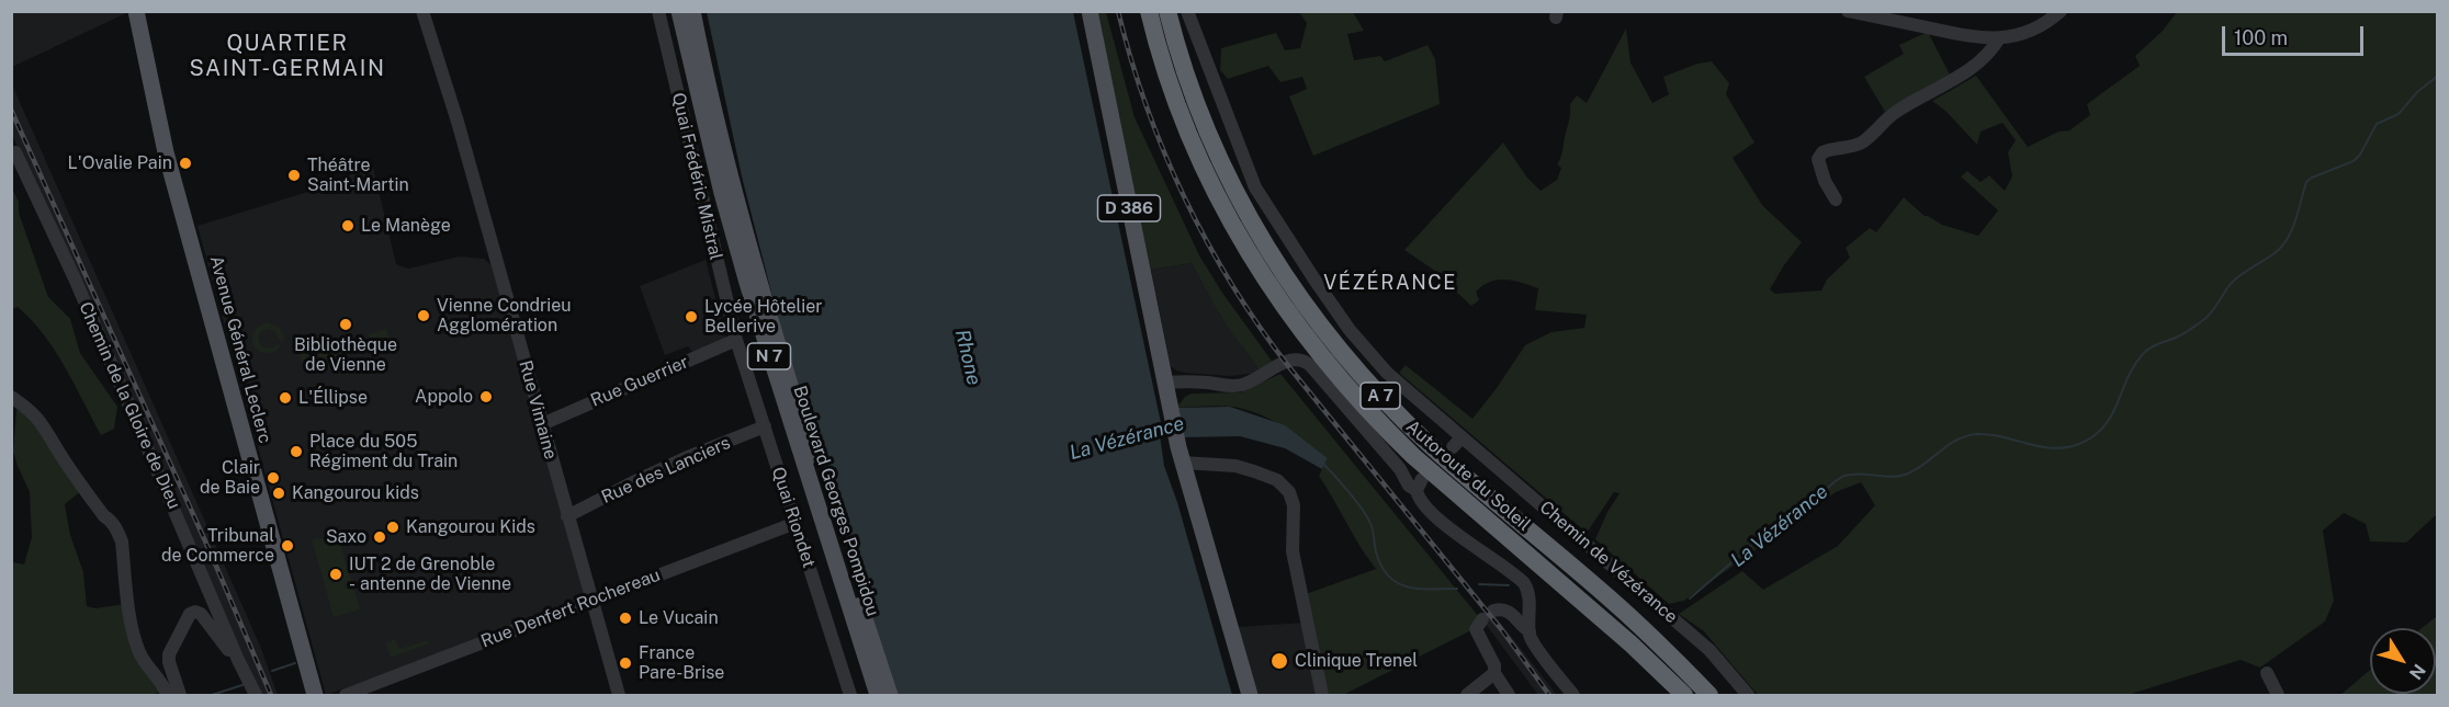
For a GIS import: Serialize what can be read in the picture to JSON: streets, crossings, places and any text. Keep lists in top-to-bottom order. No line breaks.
{"streets":{"highway":["A 7","Autoroute du Soleil"],"main road":["D 386","Avenue Général Leclerc","N 7","Boulevard Georges Pompidou"],"street":["Quai Frédéric Mistral","Rue Guerrier","Chemin de la Gloire de Dieu","Rue Vimaine","Rue des Lanciers","Quai Riondet","Chemin de Vézérance","Rue Denfert Rochereau"]},"crossings":[["Quai Frédéric Mistral","Rue Guerrier"],["Quai Frédéric Mistral","Quai Riondet"],["Rue Guerrier","Rue Vimaine"],["Rue Guerrier","Quai Riondet"],["Rue Vimaine","Rue des Lanciers"],["Rue Vimaine","Rue Denfert Rochereau"],["Rue des Lanciers","Quai Riondet"],["Quai Riondet","Rue Denfert Rochereau"]],"districts":["QUARTIER SAINT-GERMAIN","VÉZÉRANCE"],"water":["Rhone","La Vézérance"],"places":["L'Ovalie Pain","Théâtre Saint-Martin","Le Manège","Vienne Condrieu Agglomération","Lycée Hôtelier Bellerive","Bibliothèque de Vienne","Appolo","L'Éllipse","Place du 505 Régiment du Train","Clair de Baie","Kangourou kids","Kangourou Kids","Saxo","Tribunal de Commerce","IUT 2 de Grenoble - antenne de Vienne","Le Vucain","Clinique Trenel","France Pare-Brise"],"scale_bar":"100 m","north":"bottom right"}
